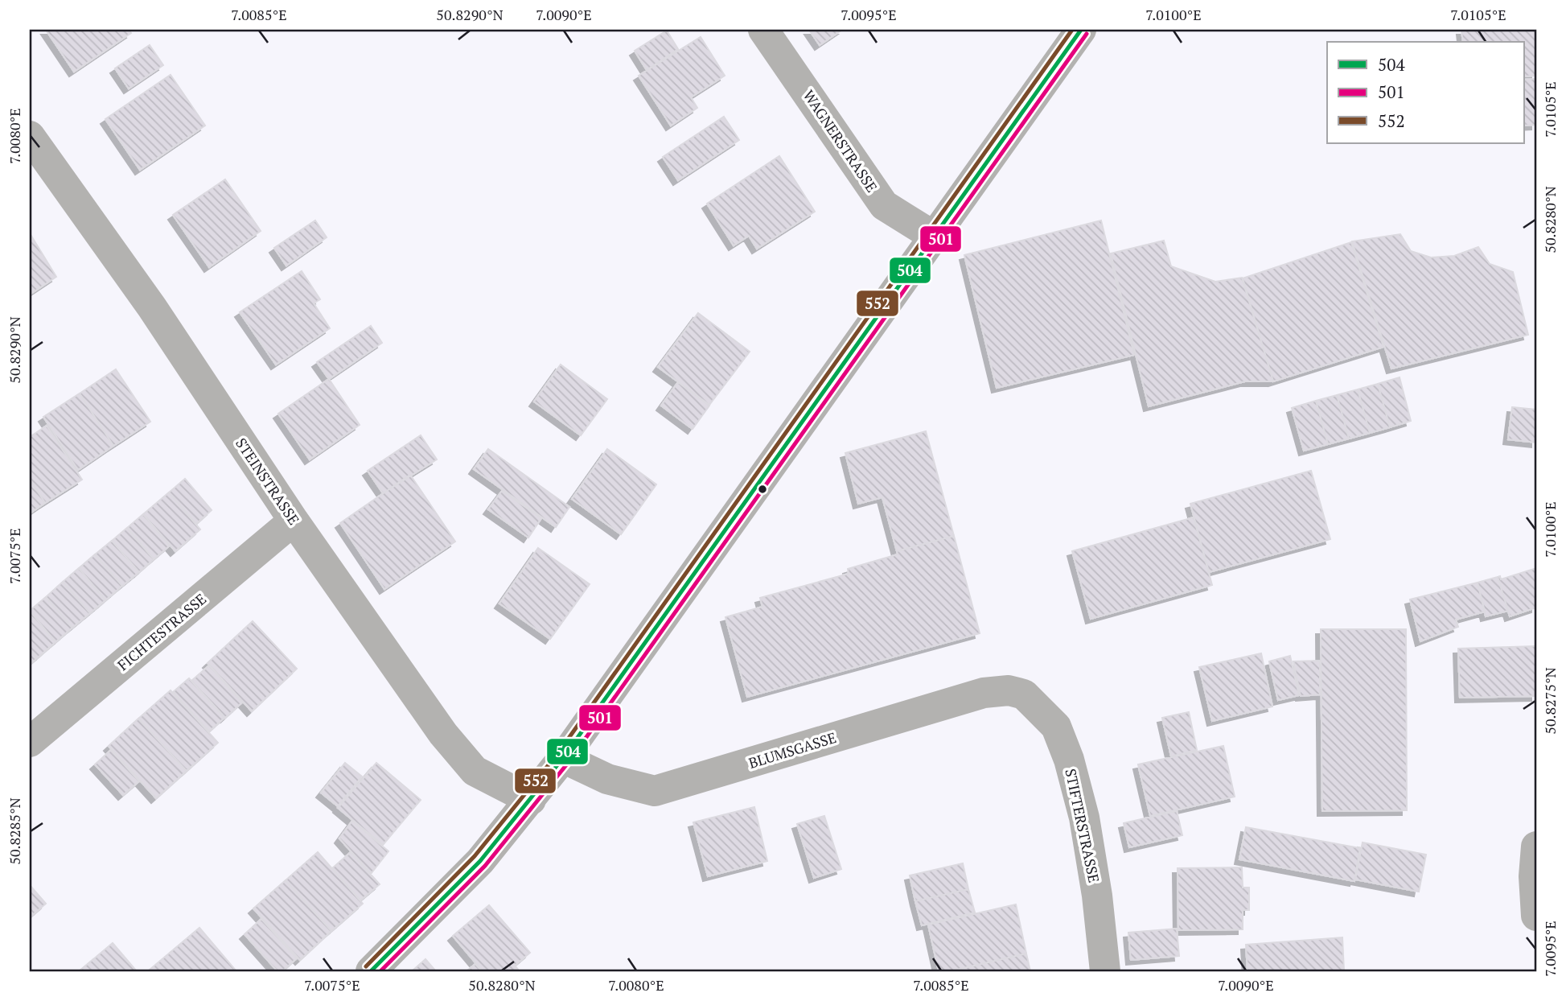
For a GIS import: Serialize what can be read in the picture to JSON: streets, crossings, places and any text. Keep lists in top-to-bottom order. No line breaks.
{"streets":{"street":["WAGNERSTRASSE","STEINSTRASSE","FICHTESTRASSE","BLUMSGASSE","STIFTERSTRASSE"]},"crossings":[["STEINSTRASSE","FICHTESTRASSE"],["BLUMSGASSE","STIFTERSTRASSE"]],"lines":["transit line 504","transit line 552","transit line 501"],"legend":["504","501","552"],"coordinates":["7.0085°E","50.8290°N","7.0090°E","7.0095°E","7.0100°E","7.0105°E","7.0080°E","50.8280°N","7.0075°E","50.8275°N","50.8285°N"]}
